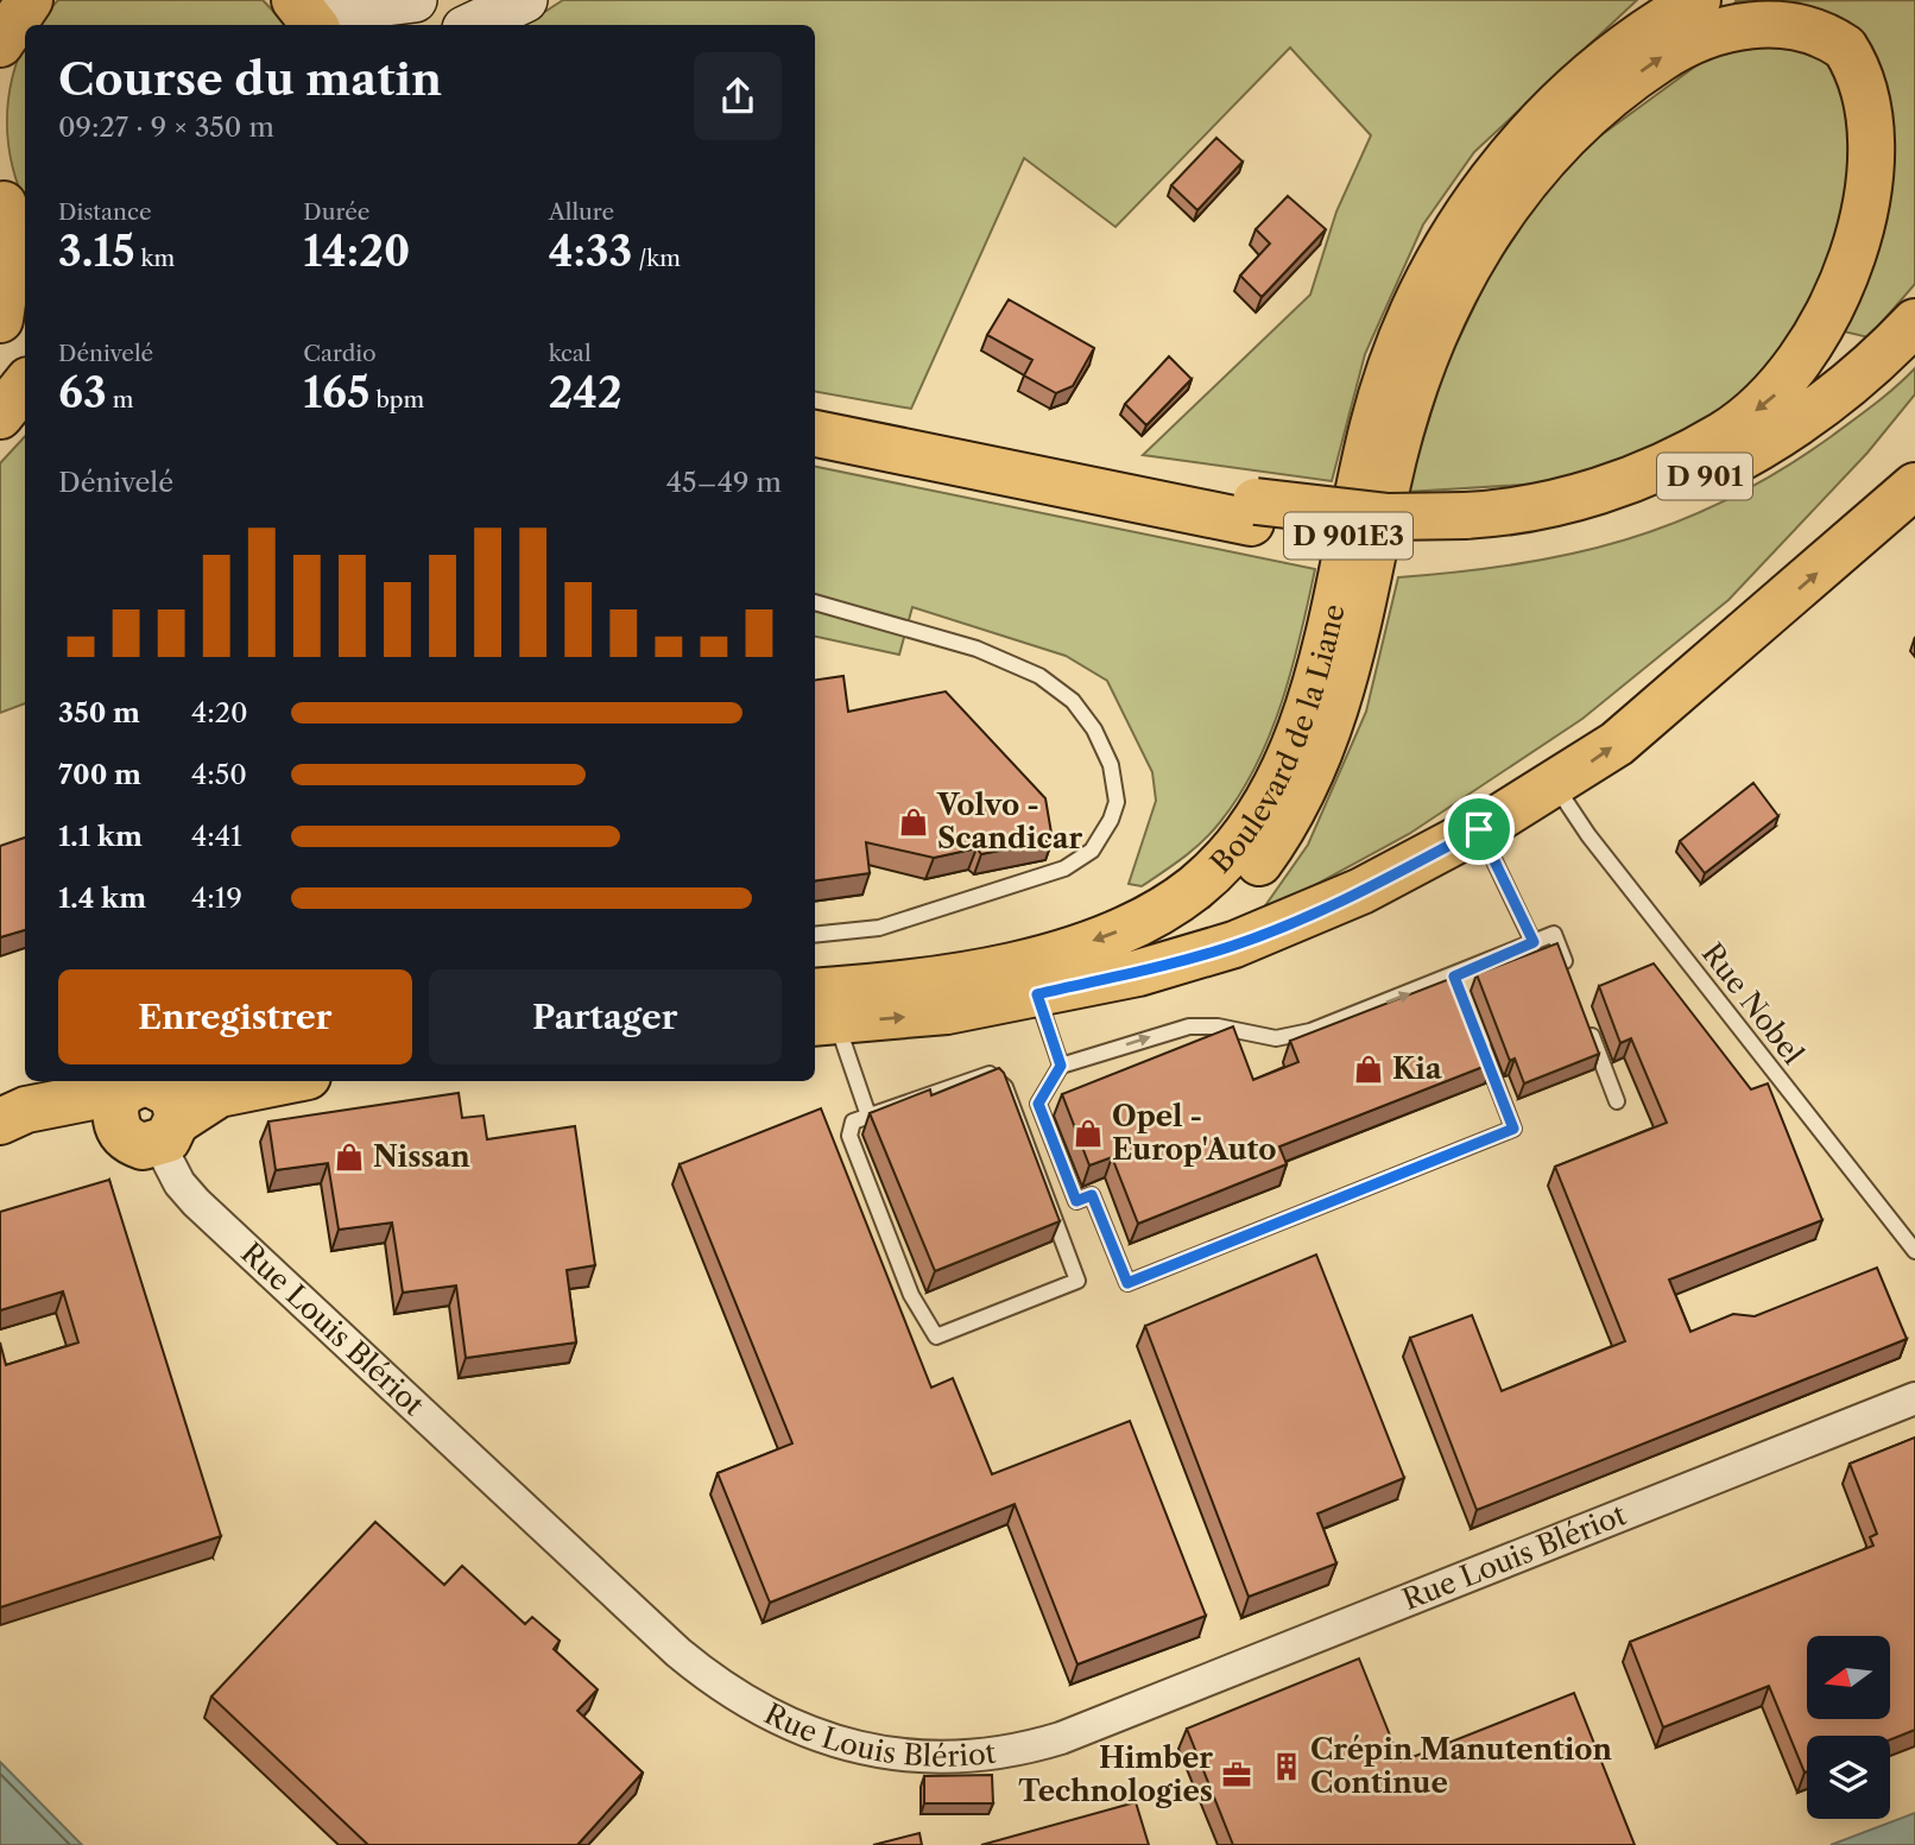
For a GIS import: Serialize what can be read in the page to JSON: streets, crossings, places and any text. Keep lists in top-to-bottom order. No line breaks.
{"streets":{"main road":["D 901","D 901E3","Boulevard de la Liane"],"street":["Rue Louis Blériot"],"lane":["Rue Nobel"]},"crossings":[["D 901","D 901E3"],["D 901E3","Boulevard de la Liane"],["D 901E3","Rue Nobel"]],"one_way":["Boulevard de la Liane"],"places":{"shop":["Volvo - Scandicar","Kia","Opel - Europ'Auto","Nissan"],"building":["Crépin Manutention Continue"],"office":["Himber Technologies"]},"north":"left","page":{"heading":["Course du matin","09:27 · 9 × 350 m"],"stats":[["Distance","3.15 km"],["Durée","14:20"],["Allure","4:33 /km"],["Dénivelé","63 m"],["Cardio","165 bpm"],["kcal","242"]],"chart":["Dénivelé","45–49 m"],"list":[{"name":"350 m","note":"4:20"},{"name":"700 m","note":"4:50"},{"name":"1.1 km","note":"4:41"},{"name":"1.4 km","note":"4:19"}],"buttons":["Enregistrer","Partager"]}}
